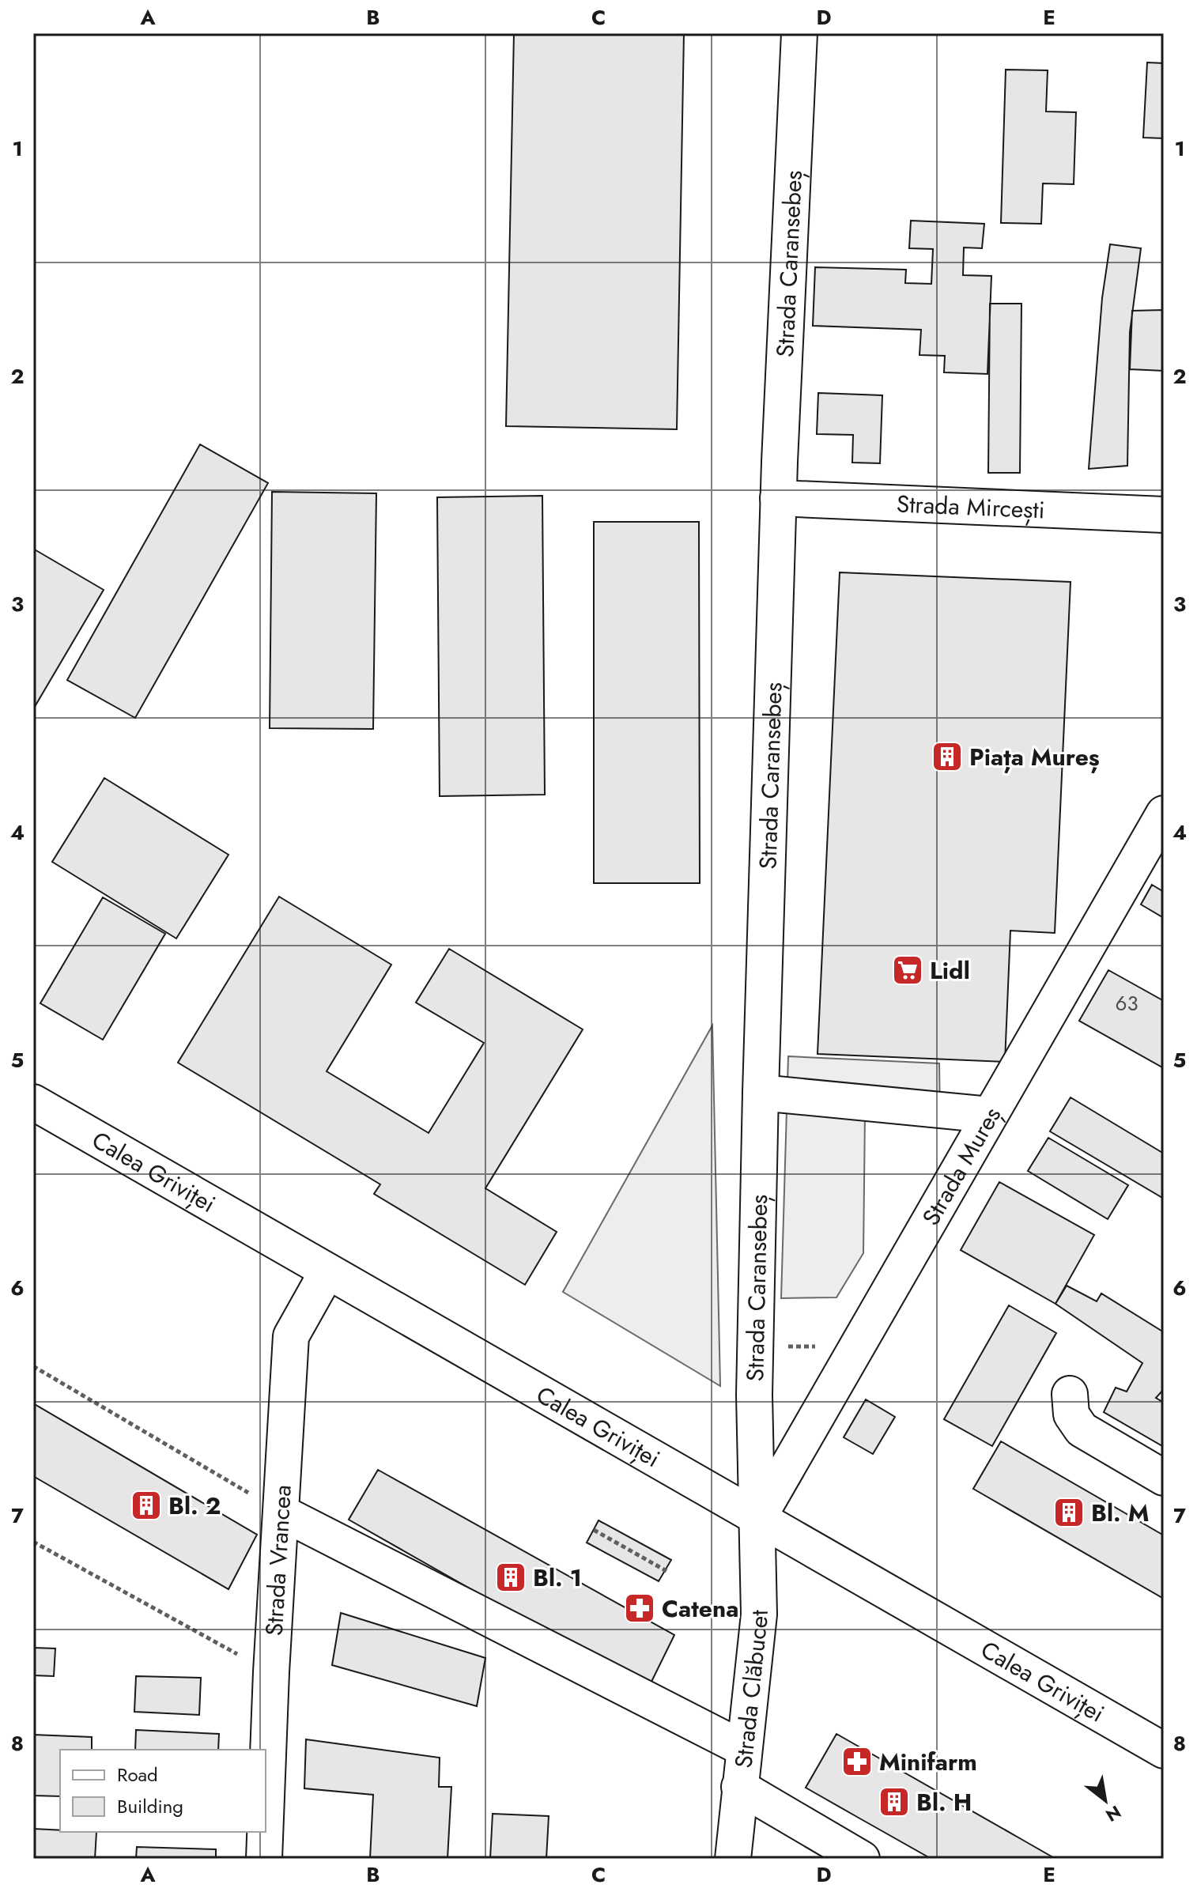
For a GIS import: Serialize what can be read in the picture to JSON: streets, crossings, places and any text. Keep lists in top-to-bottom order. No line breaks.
{"streets":{"street":["Strada Caransebeș","Strada Mircești","Strada Mureș","Calea Griviței","Strada Vrancea","Strada Clăbucet"]},"crossings":[["Strada Caransebeș","Strada Mircești"],["Strada Caransebeș","Strada Mureș"],["Strada Caransebeș","Calea Griviței"],["Strada Caransebeș","Strada Clăbucet"],["Strada Mureș","Calea Griviței"],["Strada Mureș","Strada Clăbucet"],["Calea Griviței","Strada Vrancea"],["Calea Griviței","Strada Clăbucet"]],"places":{"building":["Piața Mureș","Bl. 2","Bl. M","Bl. 1","Bl. H"],"supermarket":["Lidl"],"pharmacy":["Catena","Minifarm"]},"house_numbers":["63"],"legend":["Road","Building"],"north":"bottom right","grid":{"columns":["A","B","C","D","E"],"rows":["1","2","3","4","5","6","7","8"]}}
